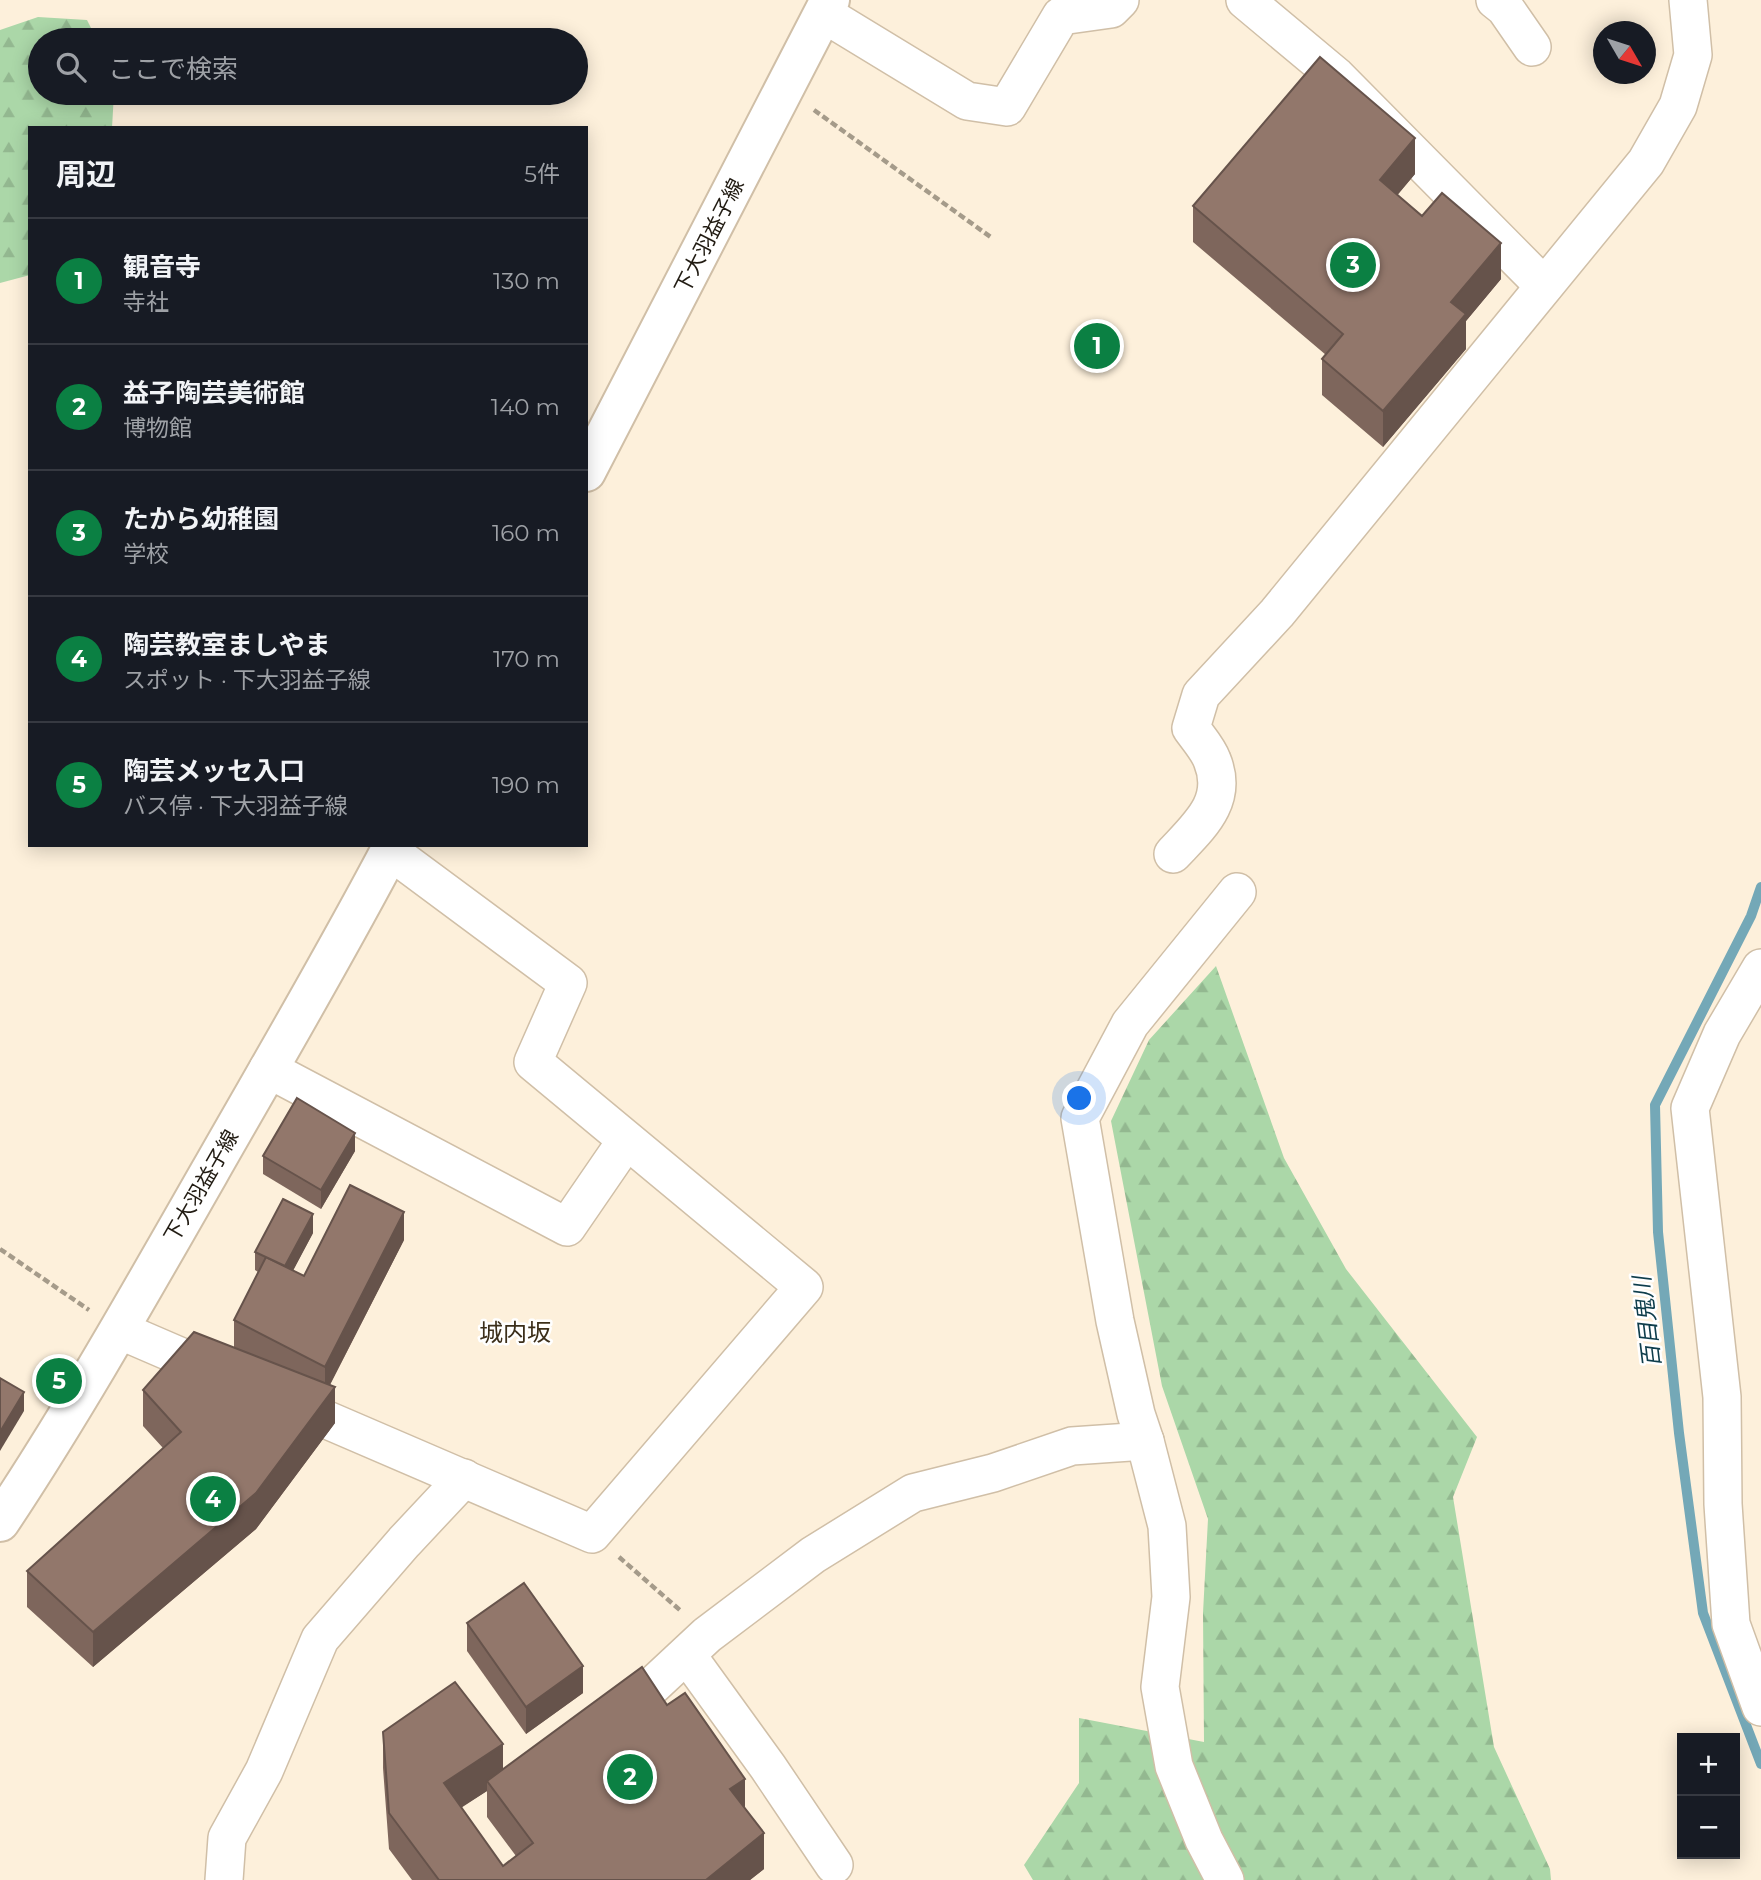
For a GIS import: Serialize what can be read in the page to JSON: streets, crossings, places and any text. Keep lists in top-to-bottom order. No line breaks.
{"streets":{"main road":["下大羽益子線"]},"districts":["城内坂"],"water":["百目鬼川"],"north":"bottom right","page":{"search":"ここで検索","heading":["周辺","5件"],"list":[{"mark":"1","name":"観音寺","note":"寺社","value":"130 m"},{"mark":"2","name":"益子陶芸美術館","note":"博物館","value":"140 m"},{"mark":"3","name":"たから幼稚園","note":"学校","value":"160 m"},{"mark":"4","name":"陶芸教室ましやま","note":"スポット · 下大羽益子線","value":"170 m"},{"mark":"5","name":"陶芸メッセ入口","note":"バス停 · 下大羽益子線","value":"190 m"}],"pins":["3","1","5","4","2"],"map_buttons":["+","−"]}}
